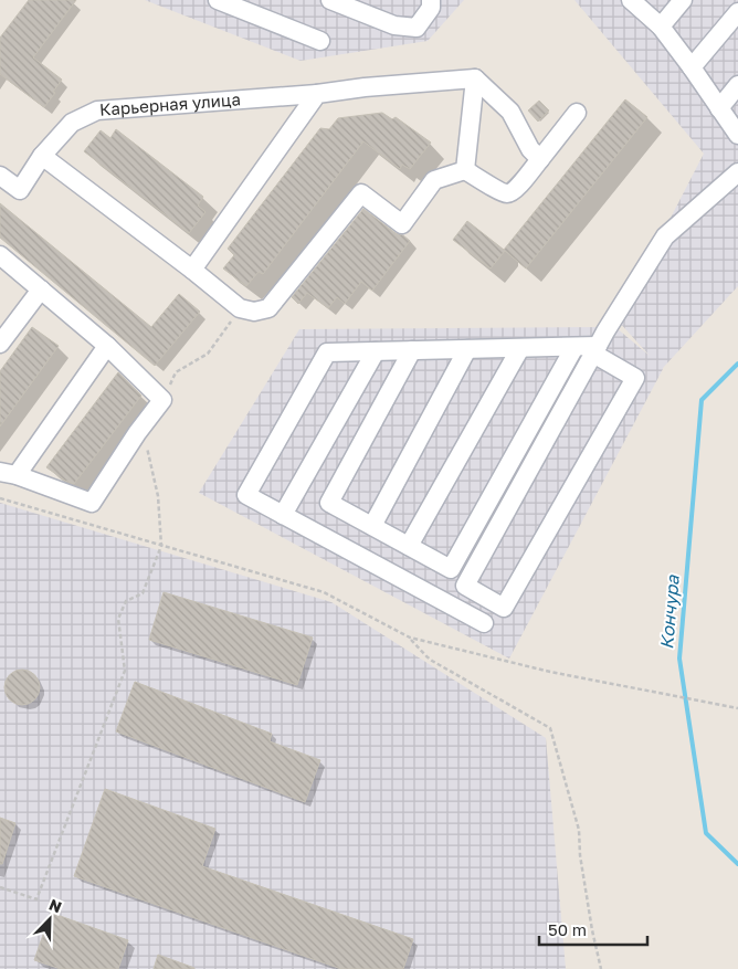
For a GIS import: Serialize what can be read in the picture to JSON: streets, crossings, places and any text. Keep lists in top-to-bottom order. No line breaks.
{"streets":{"lane":["Карьерная улица"]},"water":["Кончура"],"scale_bar":"50 m","north":"top right"}
